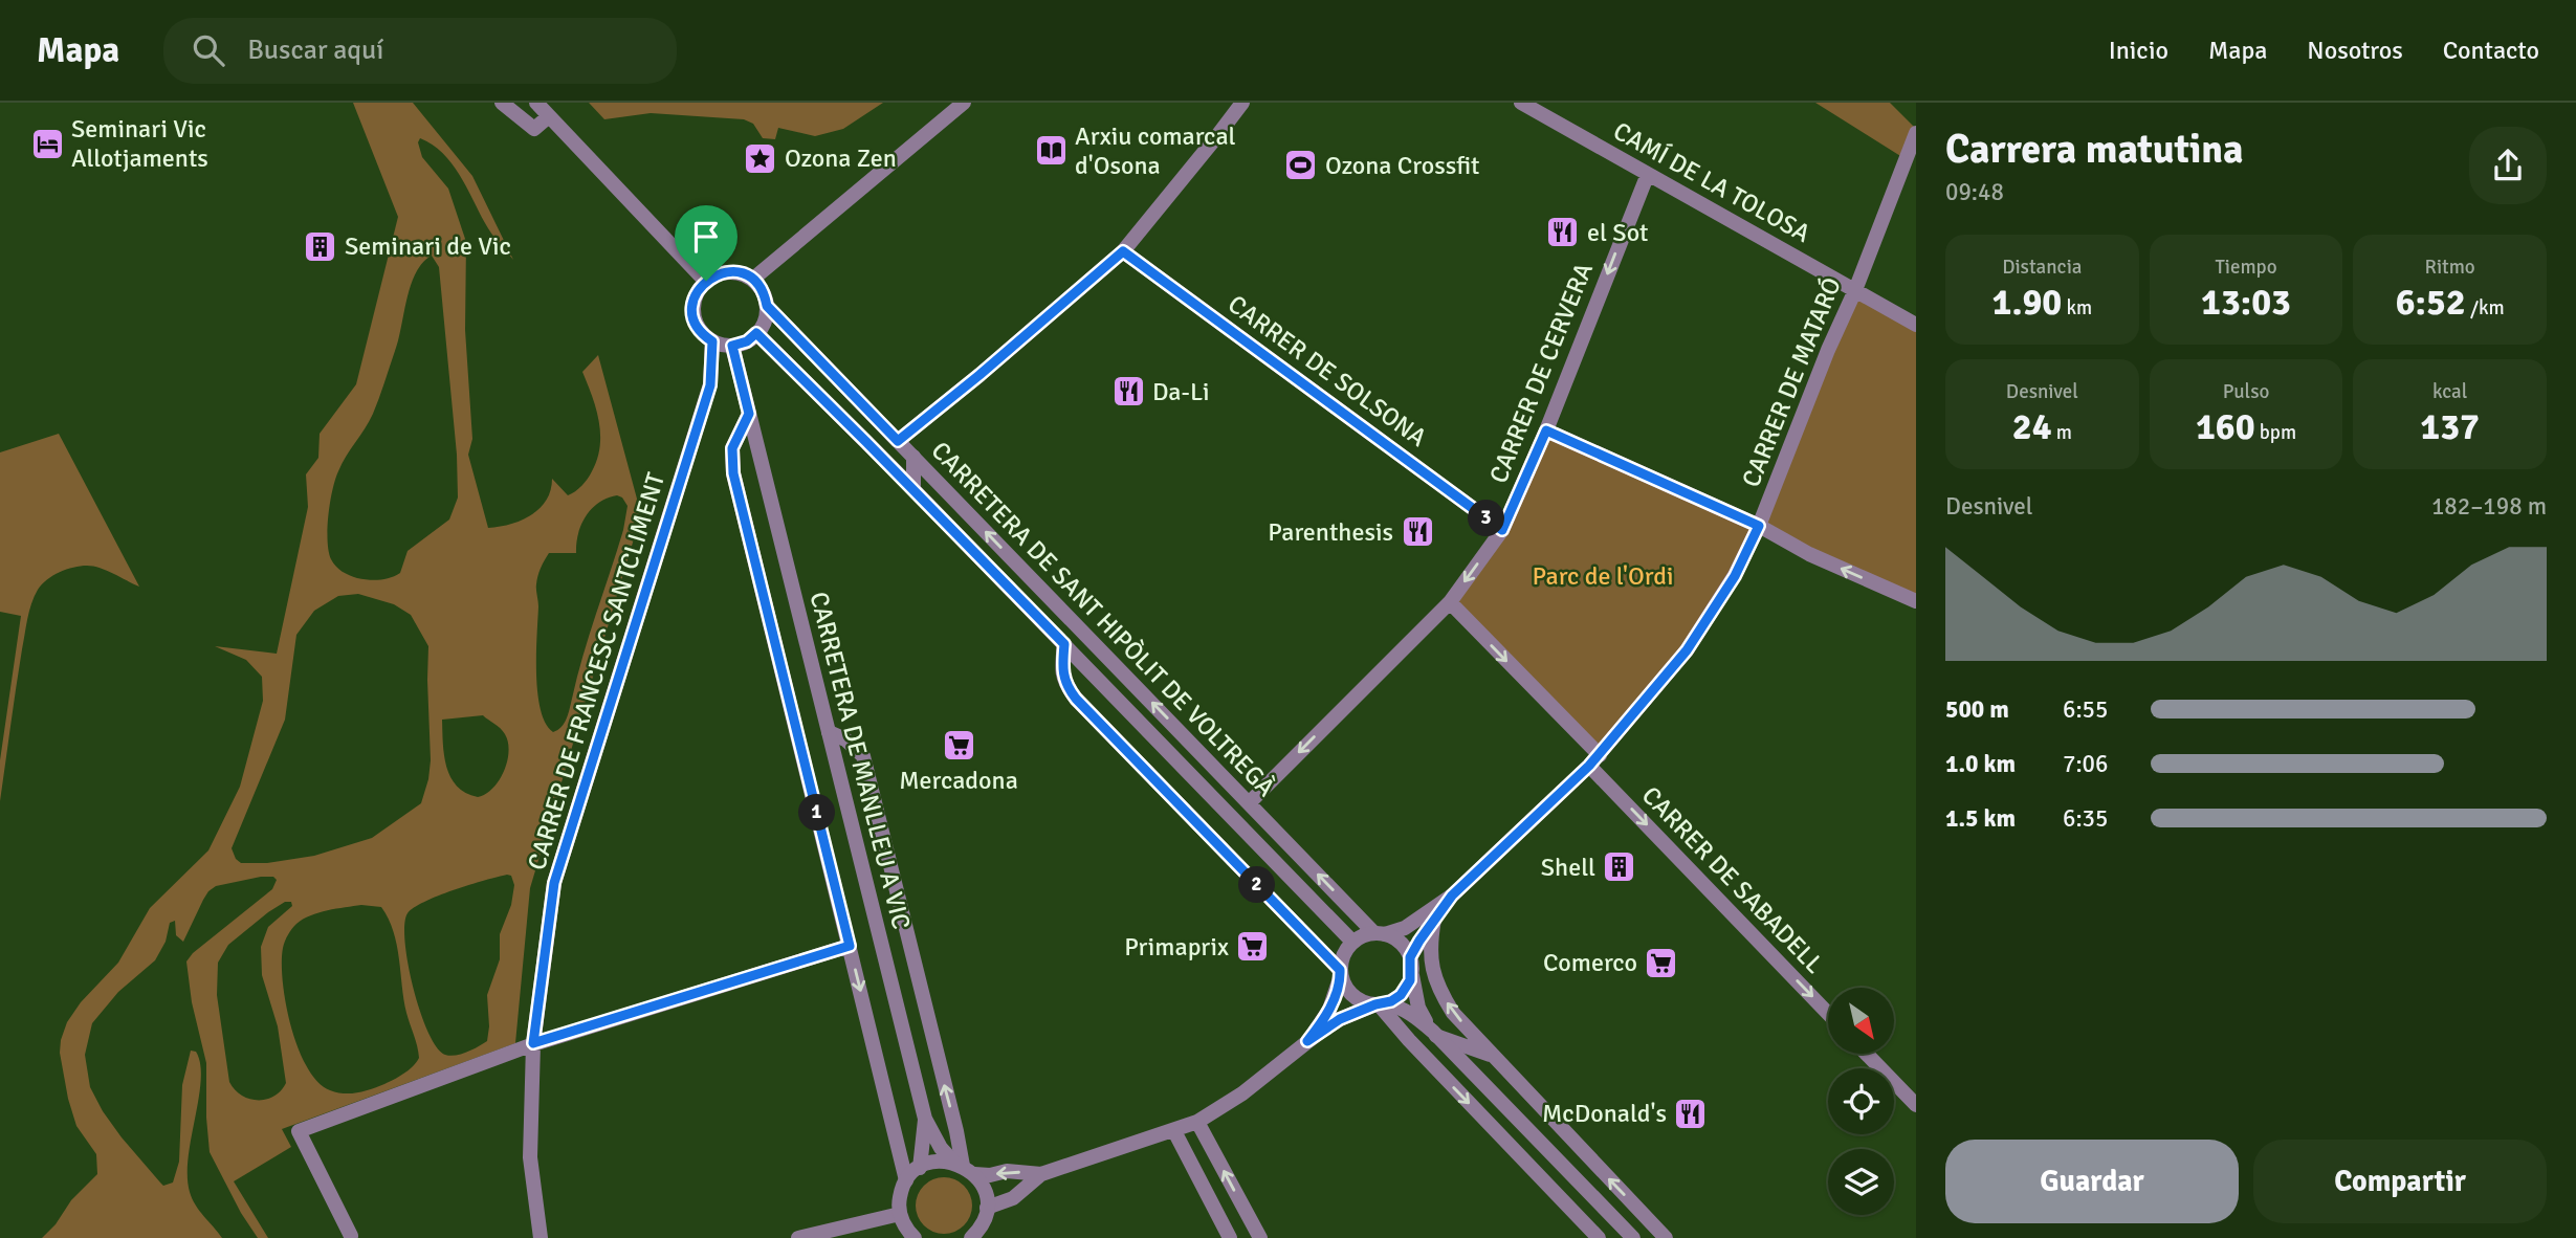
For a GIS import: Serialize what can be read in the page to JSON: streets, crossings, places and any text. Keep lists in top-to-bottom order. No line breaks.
{"streets":{"street":["CAMÍ DE LA TOLOSA","CARRER DE SOLSONA","CARRER DE CERVERA","CARRER DE MATARÓ","CARRETERA DE SANT HIPÒLIT DE VOLTREGÀ","CARRER DE FRANCESC SANTCLIMENT","CARRETERA DE MANLLEU A VIC","CARRER DE SABADELL"]},"crossings":[["CAMÍ DE LA TOLOSA","CARRER DE CERVERA"],["CAMÍ DE LA TOLOSA","CARRER DE MATARÓ"],["CARRER DE SOLSONA","CARRER DE CERVERA"],["CARRER DE CERVERA","CARRETERA DE SANT HIPÒLIT DE VOLTREGÀ"],["CARRER DE CERVERA","CARRER DE SABADELL"],["CARRER DE MATARÓ","CARRETERA DE SANT HIPÒLIT DE VOLTREGÀ"],["CARRER DE MATARÓ","CARRER DE SABADELL"],["CARRETERA DE SANT HIPÒLIT DE VOLTREGÀ","CARRER DE FRANCESC SANTCLIMENT"],["CARRETERA DE SANT HIPÒLIT DE VOLTREGÀ","CARRETERA DE MANLLEU A VIC"],["CARRER DE FRANCESC SANTCLIMENT","CARRETERA DE MANLLEU A VIC"]],"one_way":["CARRER DE CERVERA","CARRER DE SABADELL"],"parks":["Parc de l'Ordi"],"places":{"hotel":["Seminari Vic Allotjaments"],"library":["Arxiu comarcal d'Osona"],"place":["Ozona Zen"],"sports":["Ozona Crossfit"],"restaurant":["el Sot","Da-Li","Parenthesis","McDonald's"],"building":["Seminari de Vic","Shell"],"supermarket":["Mercadona","Primaprix","Comerco"]},"north":"bottom right","page":{"header":"Mapa","search":"Buscar aquí","nav":["Inicio","Mapa","Nosotros","Contacto"],"heading":["Carrera matutina","09:48"],"stats":[["Distancia","1.90 km"],["Tiempo","13:03"],["Ritmo","6:52 /km"],["Desnivel","24 m"],["Pulso","160 bpm"],["kcal","137"]],"chart":["Desnivel","182–198 m"],"pins":["3","1","2"],"list":[{"name":"500 m","note":"6:55"},{"name":"1.0 km","note":"7:06"},{"name":"1.5 km","note":"6:35"}],"buttons":["Guardar","Compartir"]}}
